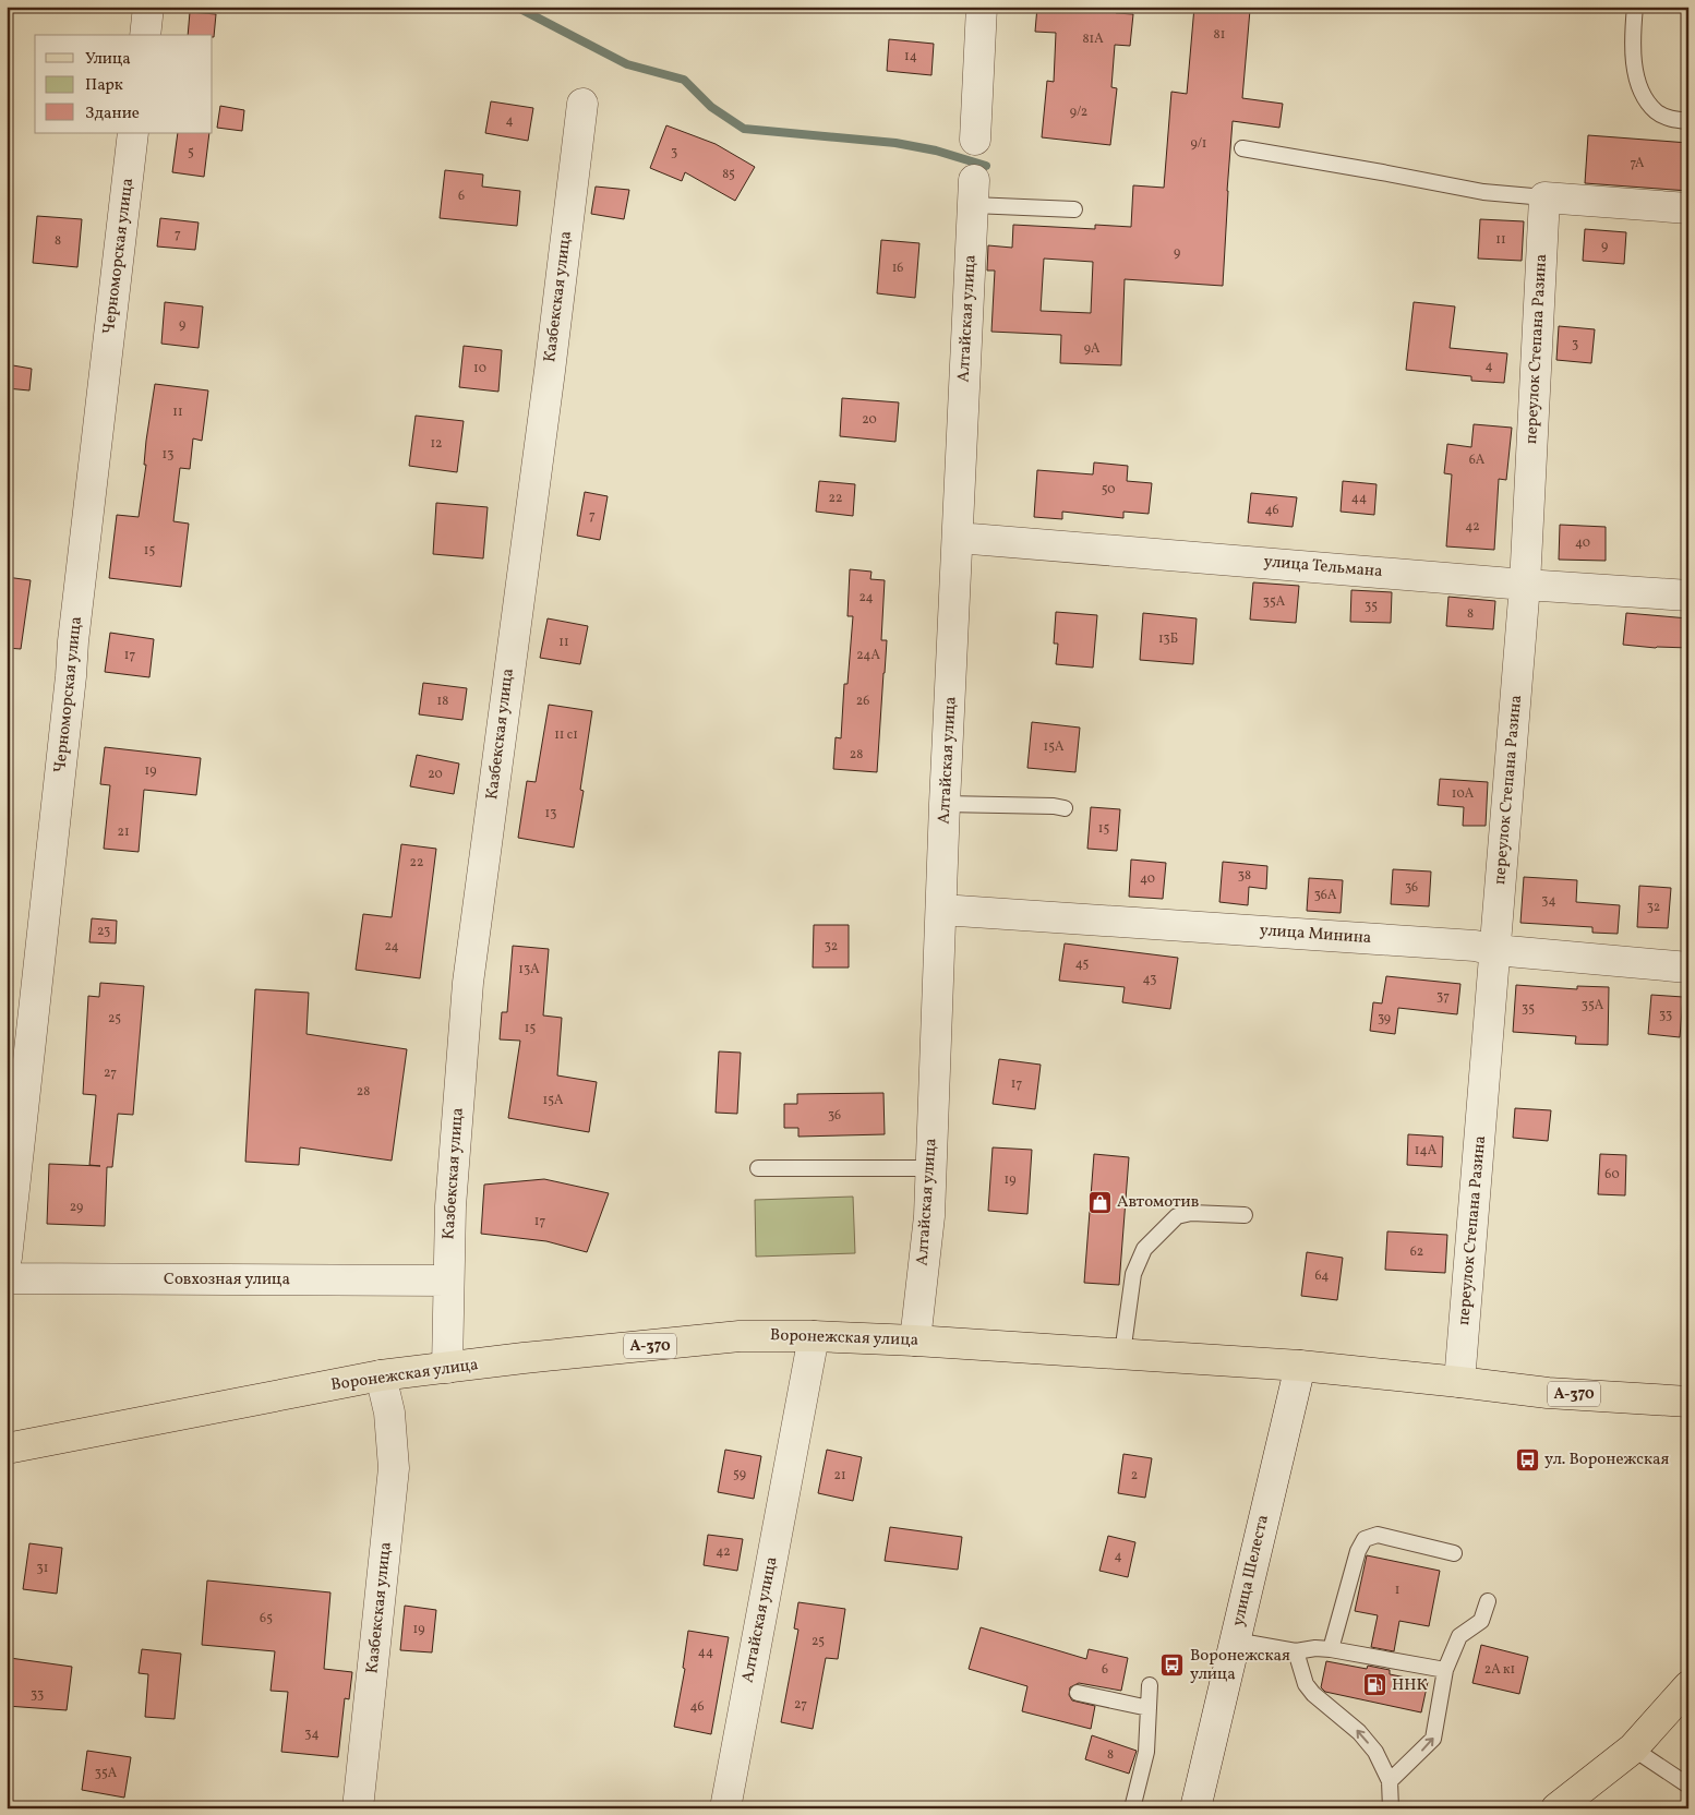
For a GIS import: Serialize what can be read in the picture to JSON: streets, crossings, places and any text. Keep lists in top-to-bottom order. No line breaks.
{"streets":{"main road":["Воронежская улица","А-370"],"street":["Черноморская улица","Казбекская улица","Алтайская улица","переулок Степана Разина","улица Тельмана","улица Минина","Совхозная улица","улица Шелеста"]},"crossings":[["Казбекская улица","Совхозная улица"],["Казбекская улица","Воронежская улица"],["Алтайская улица","улица Тельмана"],["Алтайская улица","улица Минина"],["Алтайская улица","Воронежская улица"],["переулок Степана Разина","улица Тельмана"],["переулок Степана Разина","улица Минина"],["переулок Степана Разина","Воронежская улица"],["Воронежская улица","улица Шелеста"]],"places":{"shop":["Автомотив"],"bus stop":["ул. Воронежская","Воронежская улица"],"fuel station":["ННК"]},"house_numbers":["81","81А","14","9/2","4","9/1","5","3","7А","85","6","7","11","8","9","9","16","9","3","9А","4","10","11","20","12","13","6А","50","22","44","46","7","42","40","15","24","35А","35","8","13Б","11","17","24А","18","26","11 с1","15А","28","19","20","10А","13","15","21","22","38","40","36","36А","34","32","23","24","32","45","13А","43","37","35А","35","33","25","39","15","27","17","28","15А","36","14А","60","19","29","17","62","64","59","21","2","42","4","31","1","65","19","25","44","6","2А к1","33","27","46","34","8","35А"],"legend":["Улица","Парк","Здание"]}
